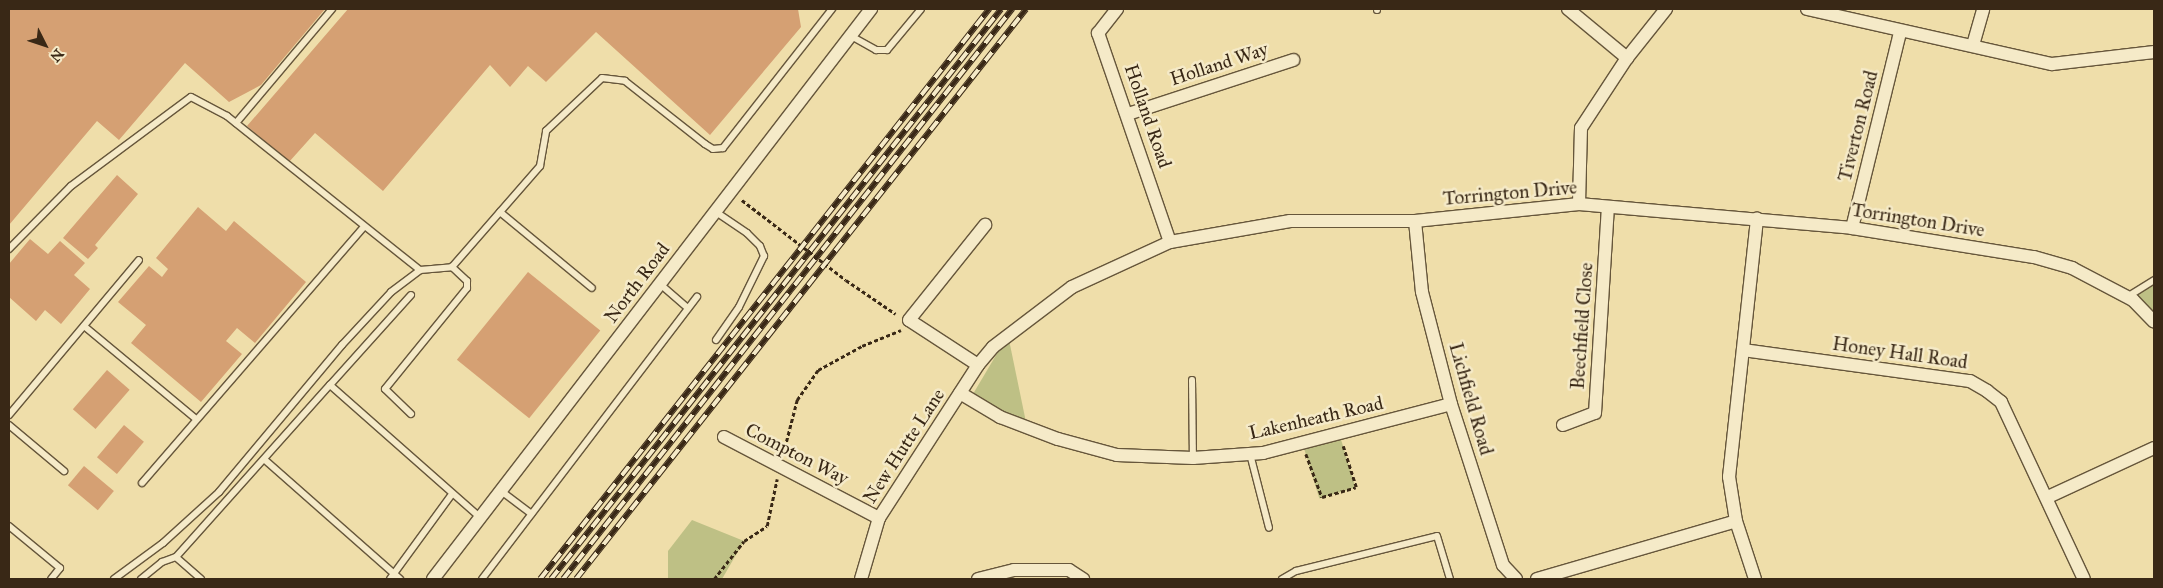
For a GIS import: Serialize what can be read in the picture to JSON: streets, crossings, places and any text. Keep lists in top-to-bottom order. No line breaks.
{"streets":{"street":["Holland Way","Holland Road","Tiverton Road","Torrington Drive","North Road","Beechfield Close","Honey Hall Road","Lichfield Road","Lakenheath Road","New Hutte Lane","Compton Way"]},"crossings":[["Holland Way","Holland Road"],["Holland Road","Torrington Drive"],["Tiverton Road","Torrington Drive"],["Torrington Drive","Beechfield Close"],["Torrington Drive","Lichfield Road"],["Torrington Drive","New Hutte Lane"],["Lichfield Road","Lakenheath Road"],["Lakenheath Road","New Hutte Lane"],["New Hutte Lane","Compton Way"]],"north":"bottom right"}
